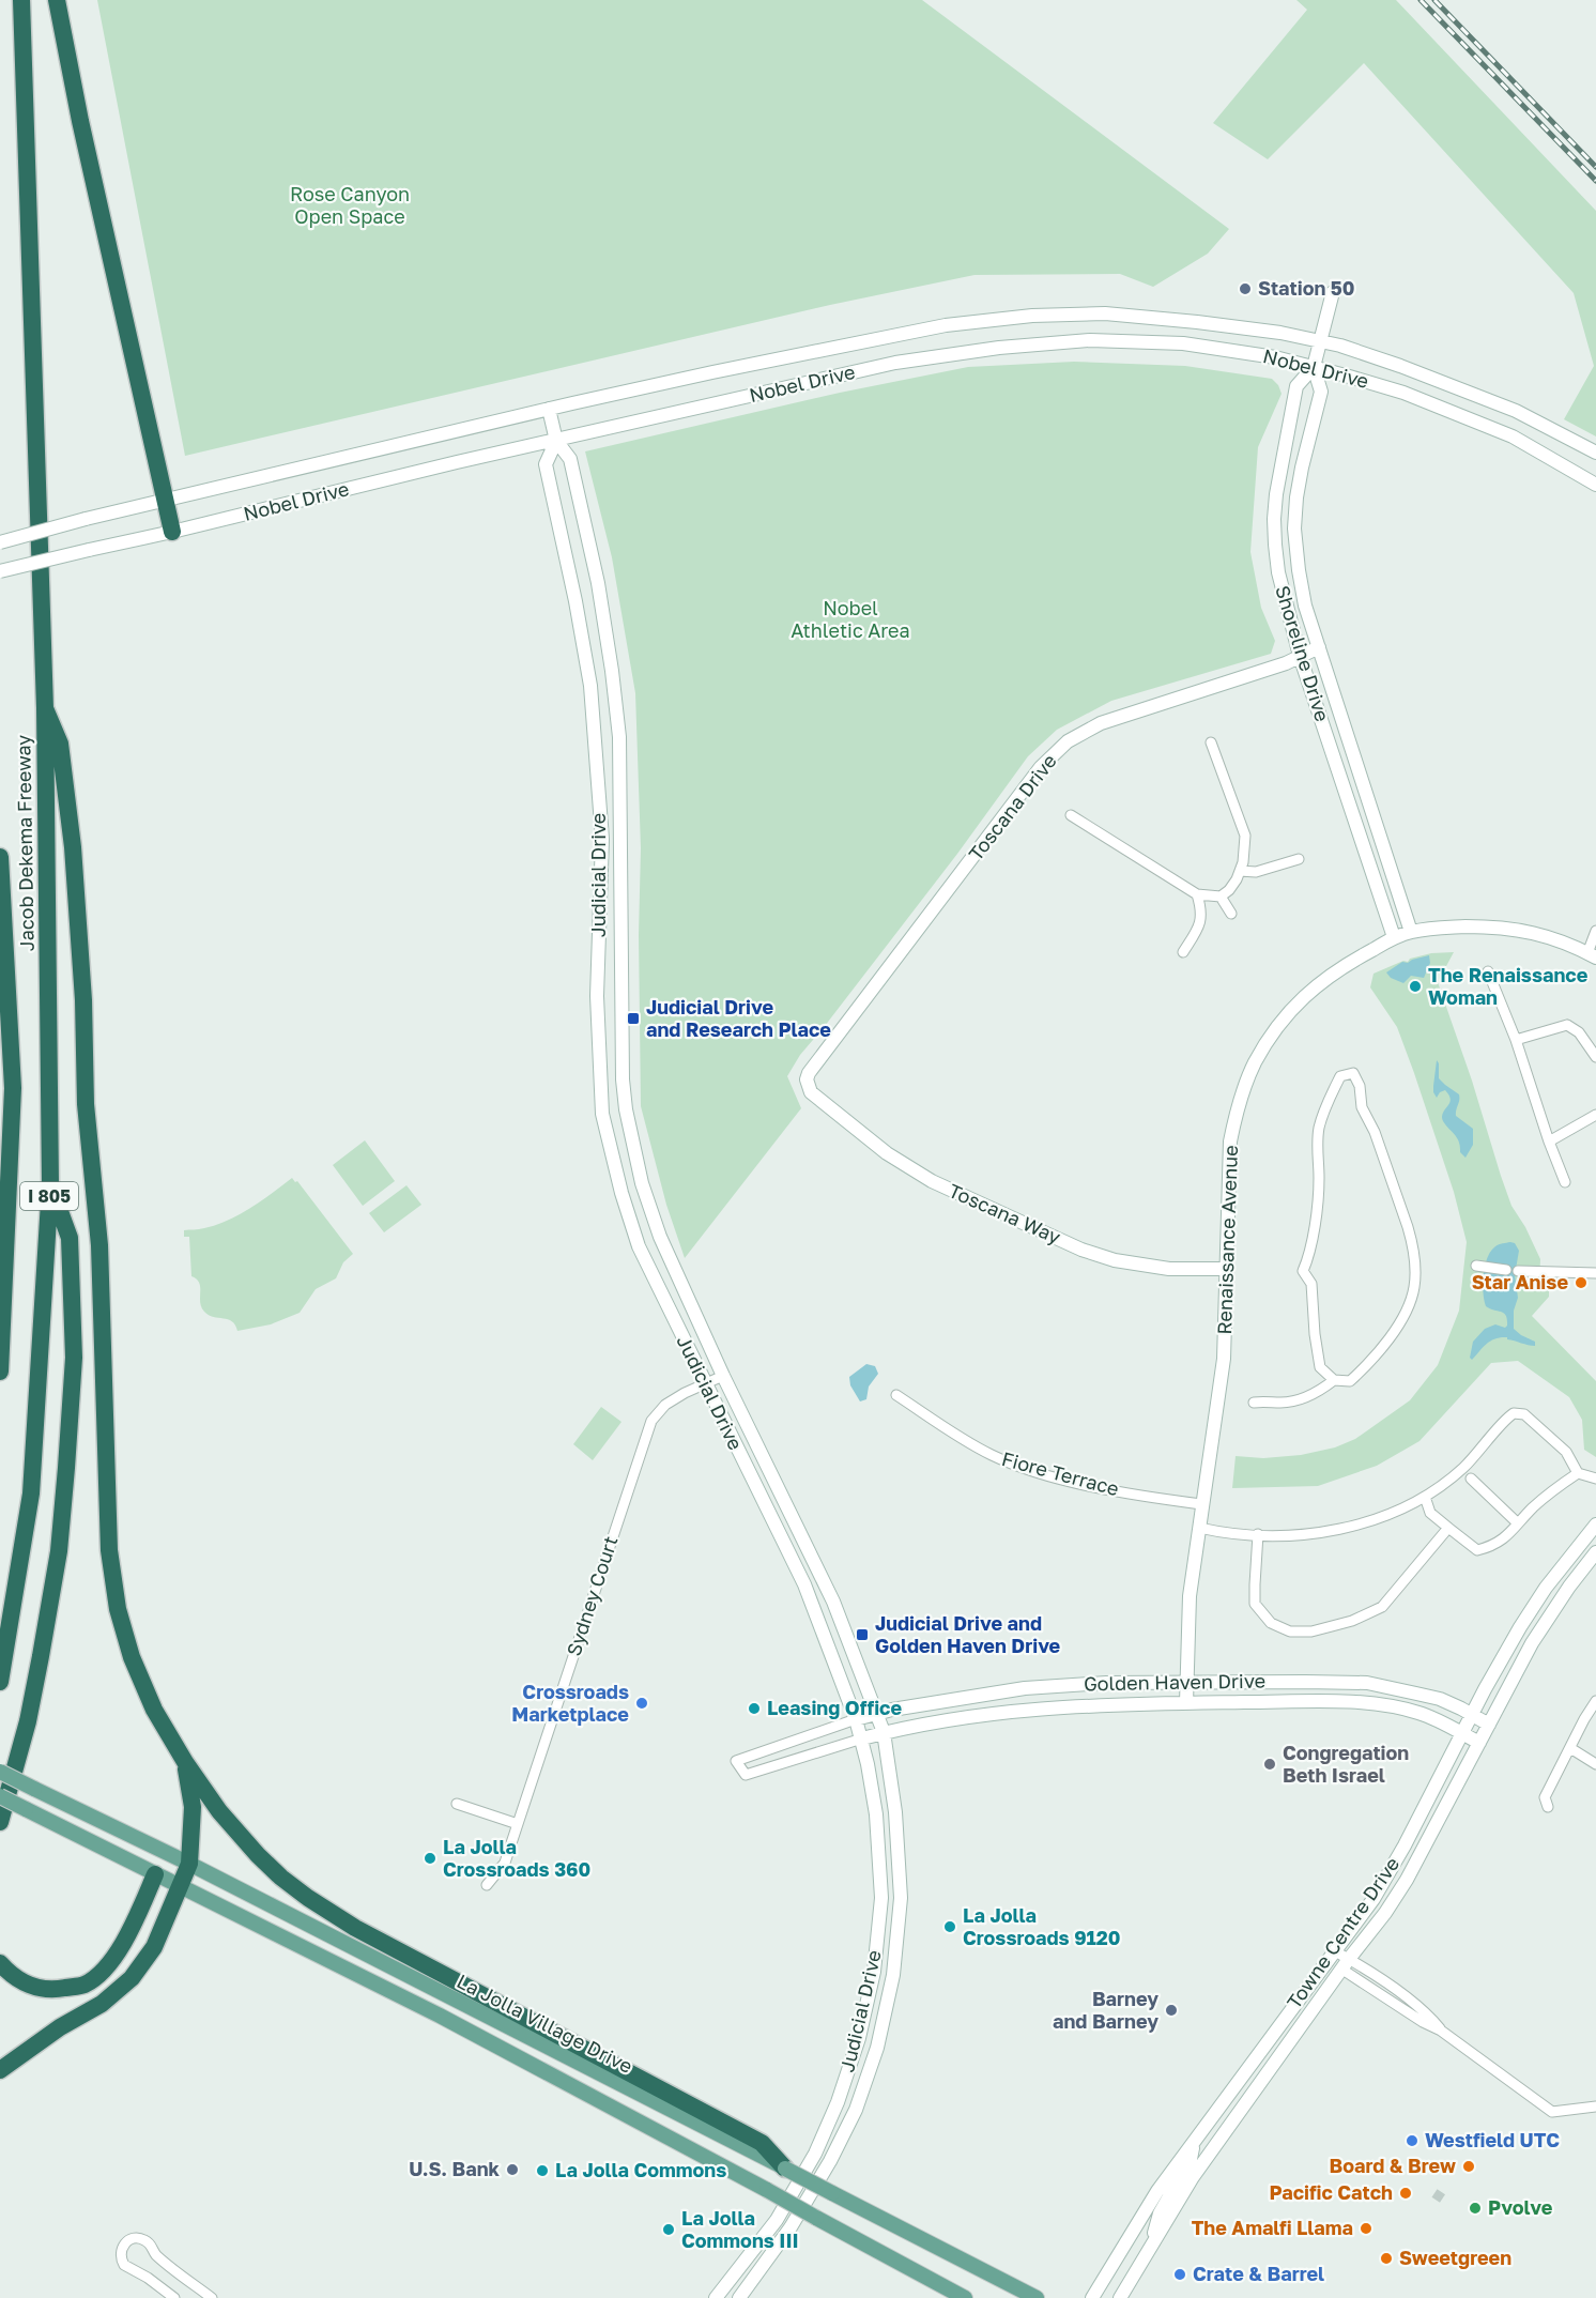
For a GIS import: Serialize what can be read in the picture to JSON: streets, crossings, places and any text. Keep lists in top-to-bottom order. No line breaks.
{"streets":{"highway":["Jacob Dekema Freeway","I 805"],"main road":["La Jolla Village Drive"],"street":["Nobel Drive","Shoreline Drive","Toscana Drive","Judicial Drive","Toscana Way","Renaissance Avenue","Fiore Terrace","Sydney Court","Golden Haven Drive","Towne Centre Drive"]},"crossings":[["Nobel Drive","Shoreline Drive"],["Nobel Drive","Judicial Drive"],["Shoreline Drive","Toscana Drive"],["Shoreline Drive","Renaissance Avenue"],["Toscana Drive","Toscana Way"],["Judicial Drive","Sydney Court"],["Judicial Drive","Golden Haven Drive"],["Toscana Way","Renaissance Avenue"],["Renaissance Avenue","Fiore Terrace"],["Renaissance Avenue","Golden Haven Drive"],["Golden Haven Drive","Towne Centre Drive"]],"parks":["Rose Canyon Open Space","Nobel Athletic Area"],"places":{"other":["Station 50","The Renaissance Woman","Star Anise","Crossroads Marketplace","Leasing Office","Congregation Beth Israel","La Jolla Crossroads 360","La Jolla Crossroads 9120","Barney and Barney","Westfield UTC","Board & Brew","U.S. Bank","La Jolla Commons","Pacific Catch","Pvolve","The Amalfi Llama","La Jolla Commons III","Sweetgreen","Crate & Barrel"],"transit":["Judicial Drive and Research Place","Judicial Drive and Golden Haven Drive"]}}
